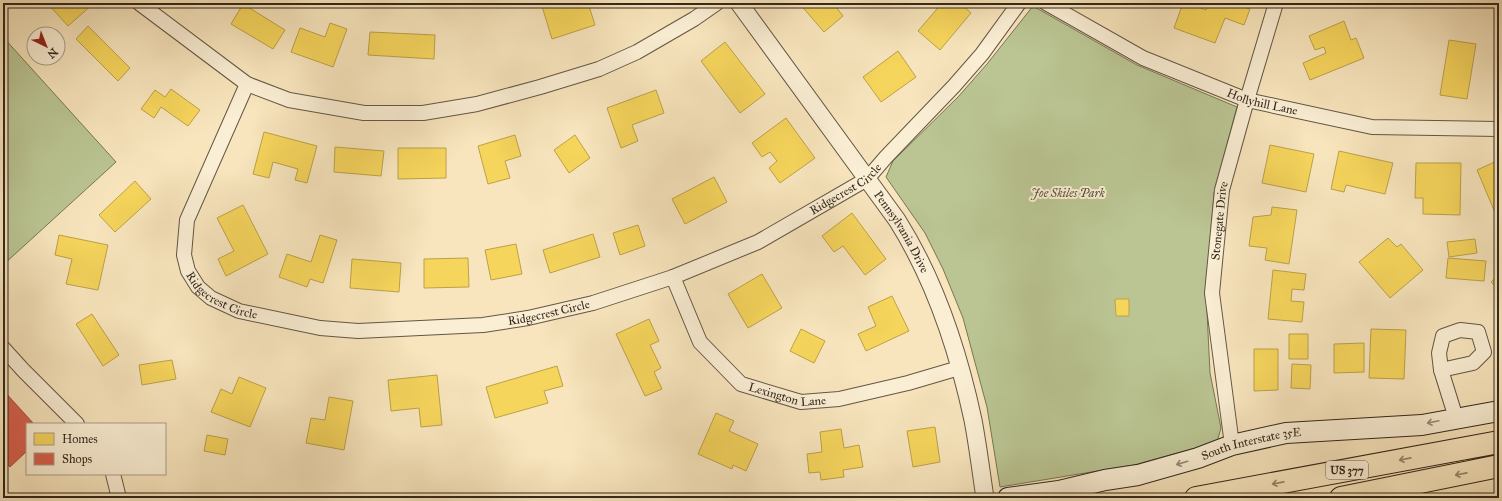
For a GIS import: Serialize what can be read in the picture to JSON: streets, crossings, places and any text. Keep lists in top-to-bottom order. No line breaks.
{"streets":{"highway":["US 377"],"main road":["South Interstate 35E"],"street":["Hollyhill Lane","Ridgecrest Circle","Stonegate Drive","Pennsylvania Drive","Lexington Lane"]},"crossings":[["Hollyhill Lane","Stonegate Drive"],["Ridgecrest Circle","Pennsylvania Drive"],["Ridgecrest Circle","Lexington Lane"],["Stonegate Drive","South Interstate 35E"],["Pennsylvania Drive","Lexington Lane"]],"one_way":["South Interstate 35E"],"parks":["Joe Skiles Park"],"legend":["Homes","Shops"],"north":"bottom right"}
